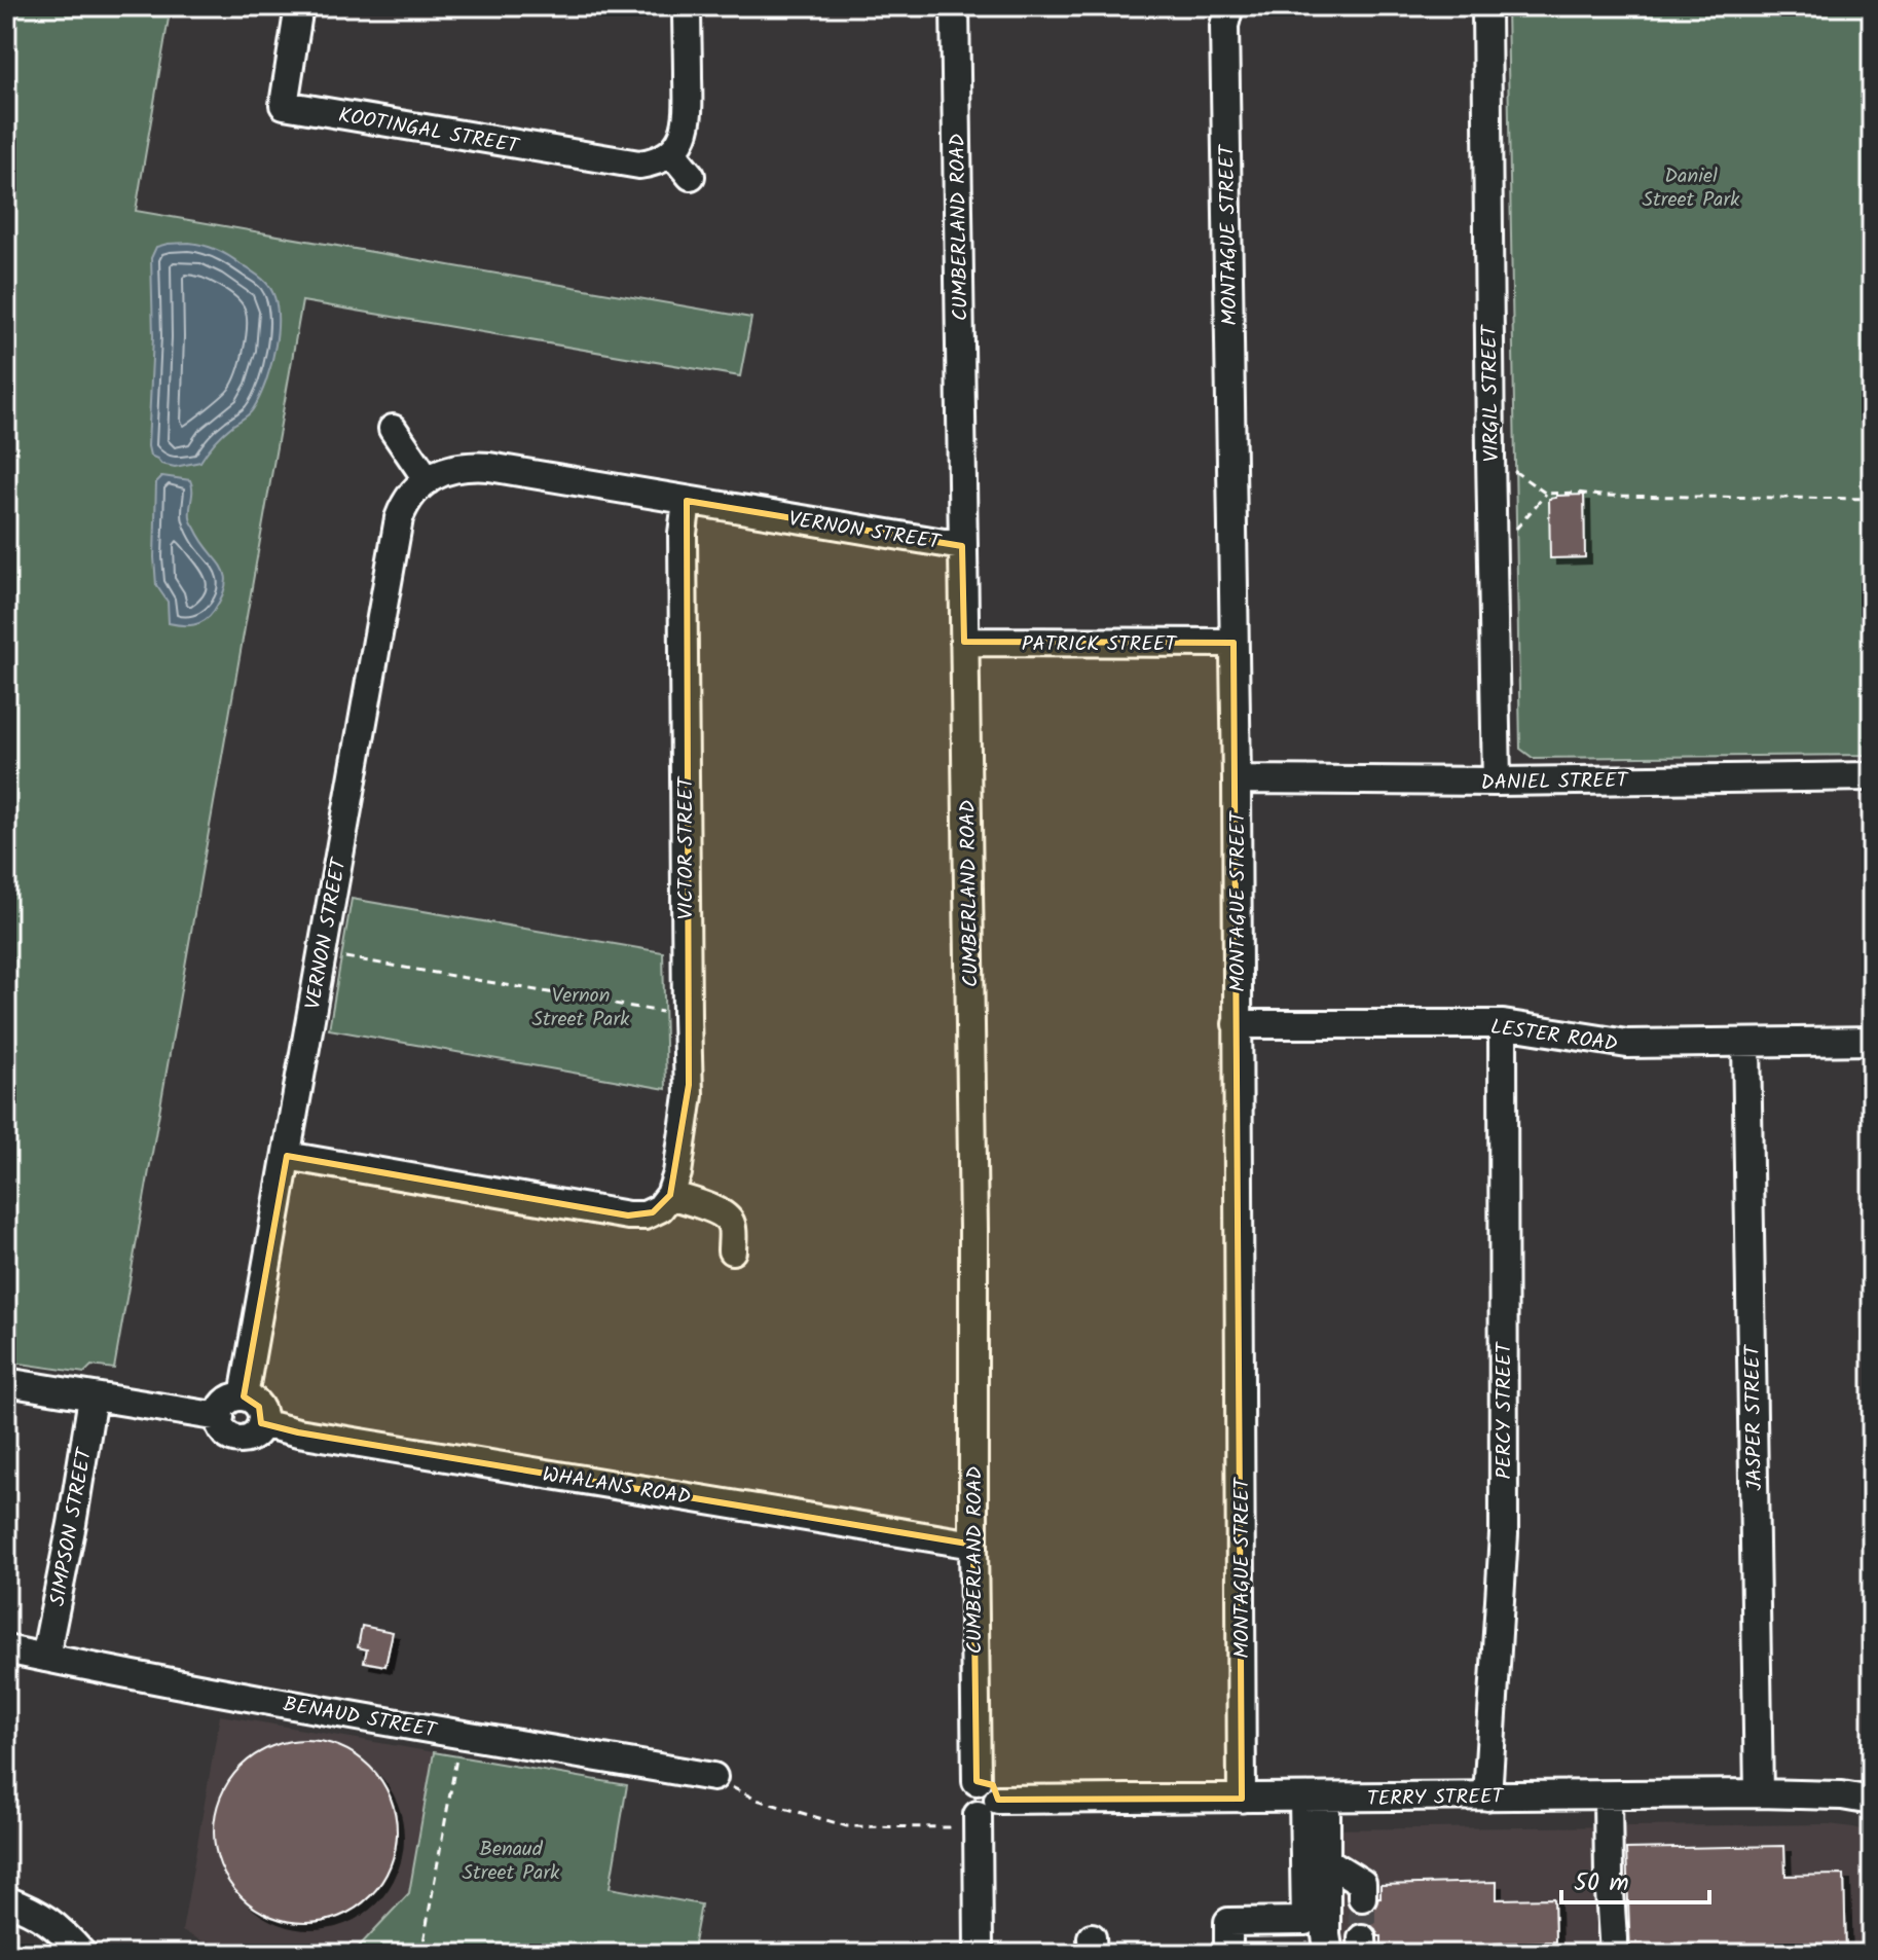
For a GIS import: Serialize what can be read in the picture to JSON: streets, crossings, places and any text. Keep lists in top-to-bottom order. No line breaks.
{"streets":{"street":["KOOTINGAL STREET","CUMBERLAND ROAD","MONTAGUE STREET","VIRGIL STREET","VERNON STREET","PATRICK STREET","DANIEL STREET","VICTOR STREET","LESTER ROAD","PERCY STREET","JASPER STREET","WHALANS ROAD","SIMPSON STREET","BENAUD STREET","TERRY STREET"]},"crossings":[["CUMBERLAND ROAD","VERNON STREET"],["CUMBERLAND ROAD","PATRICK STREET"],["CUMBERLAND ROAD","WHALANS ROAD"],["CUMBERLAND ROAD","TERRY STREET"],["MONTAGUE STREET","PATRICK STREET"],["MONTAGUE STREET","DANIEL STREET"],["MONTAGUE STREET","LESTER ROAD"],["MONTAGUE STREET","TERRY STREET"],["VIRGIL STREET","DANIEL STREET"],["VERNON STREET","VICTOR STREET"],["VERNON STREET","WHALANS ROAD"],["LESTER ROAD","PERCY STREET"],["LESTER ROAD","JASPER STREET"],["PERCY STREET","TERRY STREET"],["JASPER STREET","TERRY STREET"],["SIMPSON STREET","BENAUD STREET"]],"parks":["Daniel Street Park","Vernon Street Park","Benaud Street Park"],"scale_bar":"50 m"}
